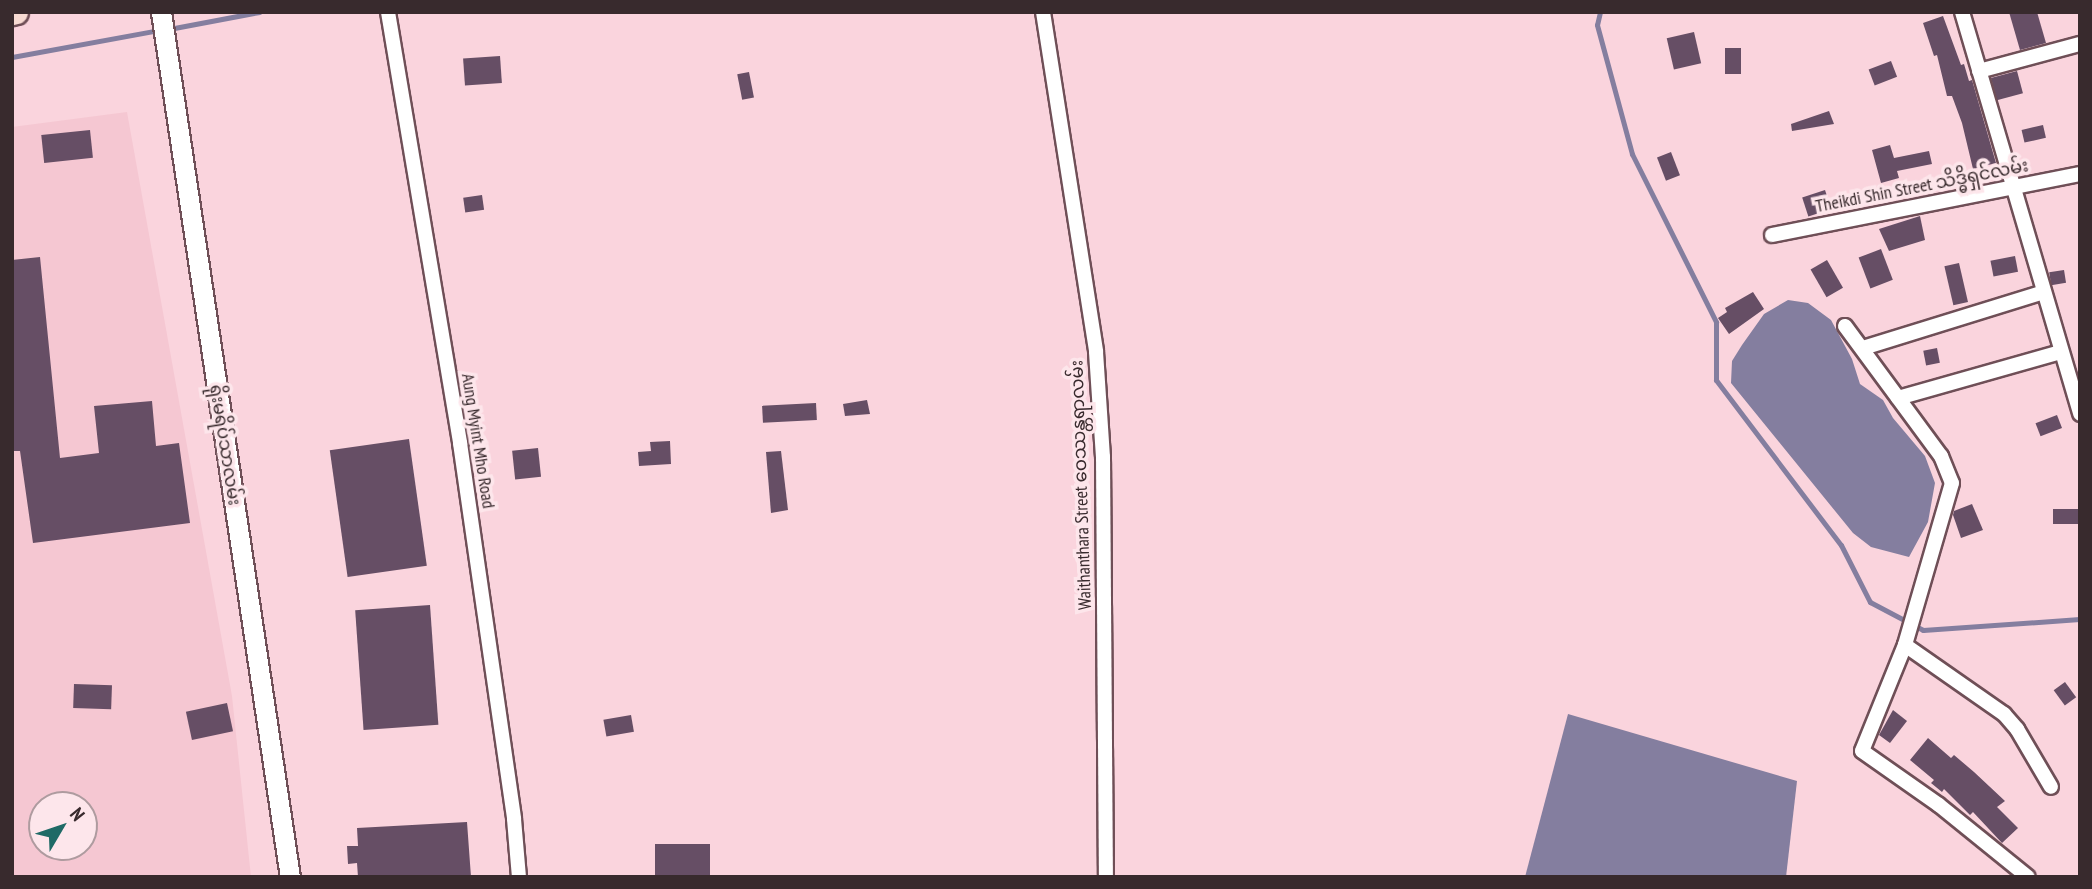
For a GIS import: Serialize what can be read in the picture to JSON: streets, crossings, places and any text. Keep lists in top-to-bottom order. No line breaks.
{"streets":{"street":["Theikdi Shin Street သိဒ္ဓိရှင်လမ်း","Aung Myint Mho Road","ရိုးမရိပ်သာလမ်း","Waithanthara Street ဝေဿန္တရာလမ်း"]},"north":"top right"}
